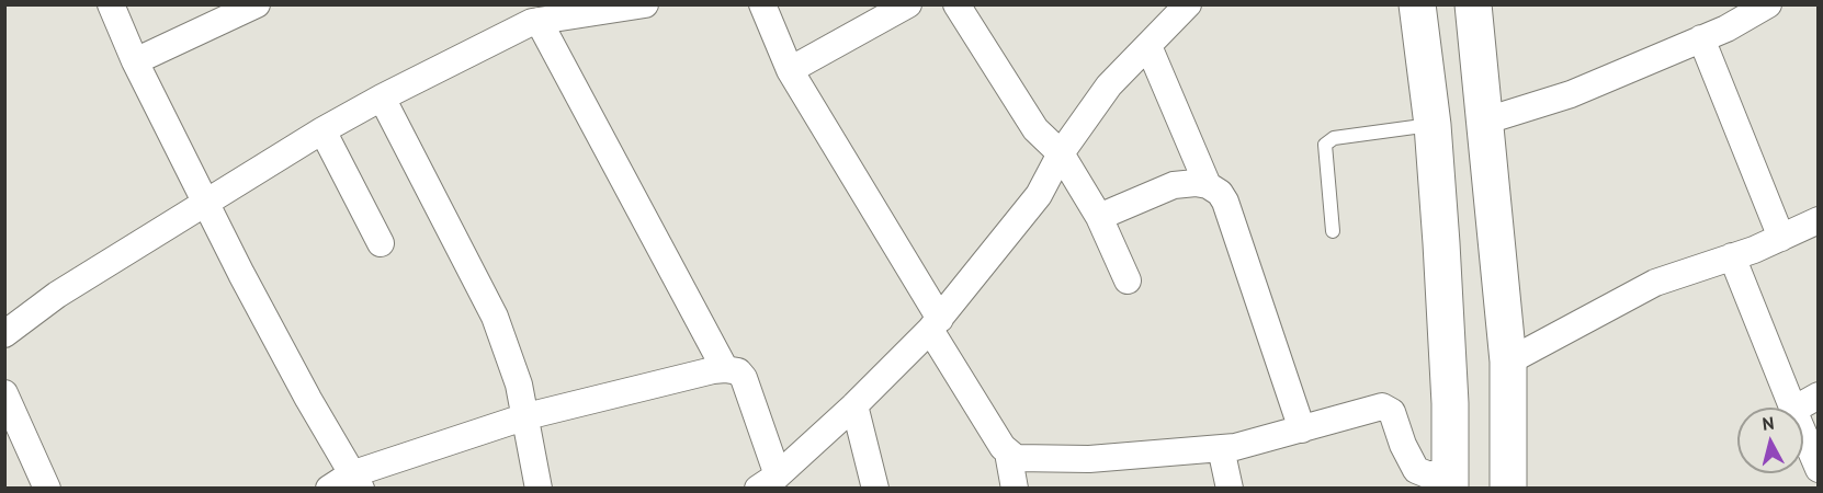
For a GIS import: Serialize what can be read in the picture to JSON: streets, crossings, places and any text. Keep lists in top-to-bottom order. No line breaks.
{"north":"top"}
